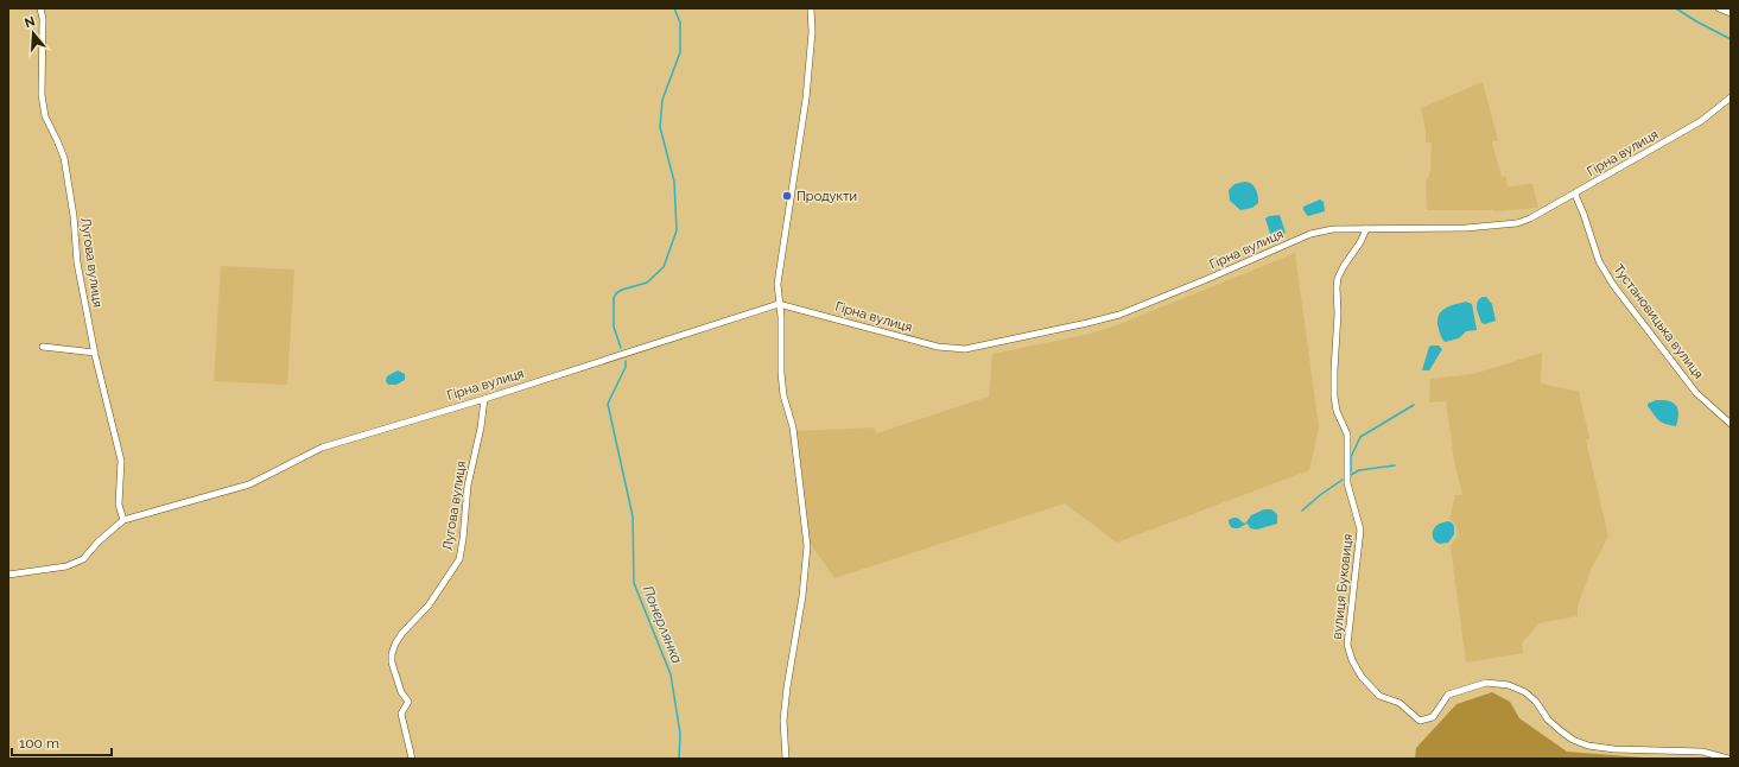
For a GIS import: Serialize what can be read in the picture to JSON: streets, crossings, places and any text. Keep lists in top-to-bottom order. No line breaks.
{"streets":{"street":["Гірна вулиця","Лугова вулиця","Тустановицька вулиця","вулиця Буковиця"]},"crossings":[["Гірна вулиця","Лугова вулиця"],["Гірна вулиця","Тустановицька вулиця"],["Гірна вулиця","вулиця Буковиця"]],"water":["Понерлянка"],"places":["Продукти"],"scale_bar":"100 m","north":"top"}
